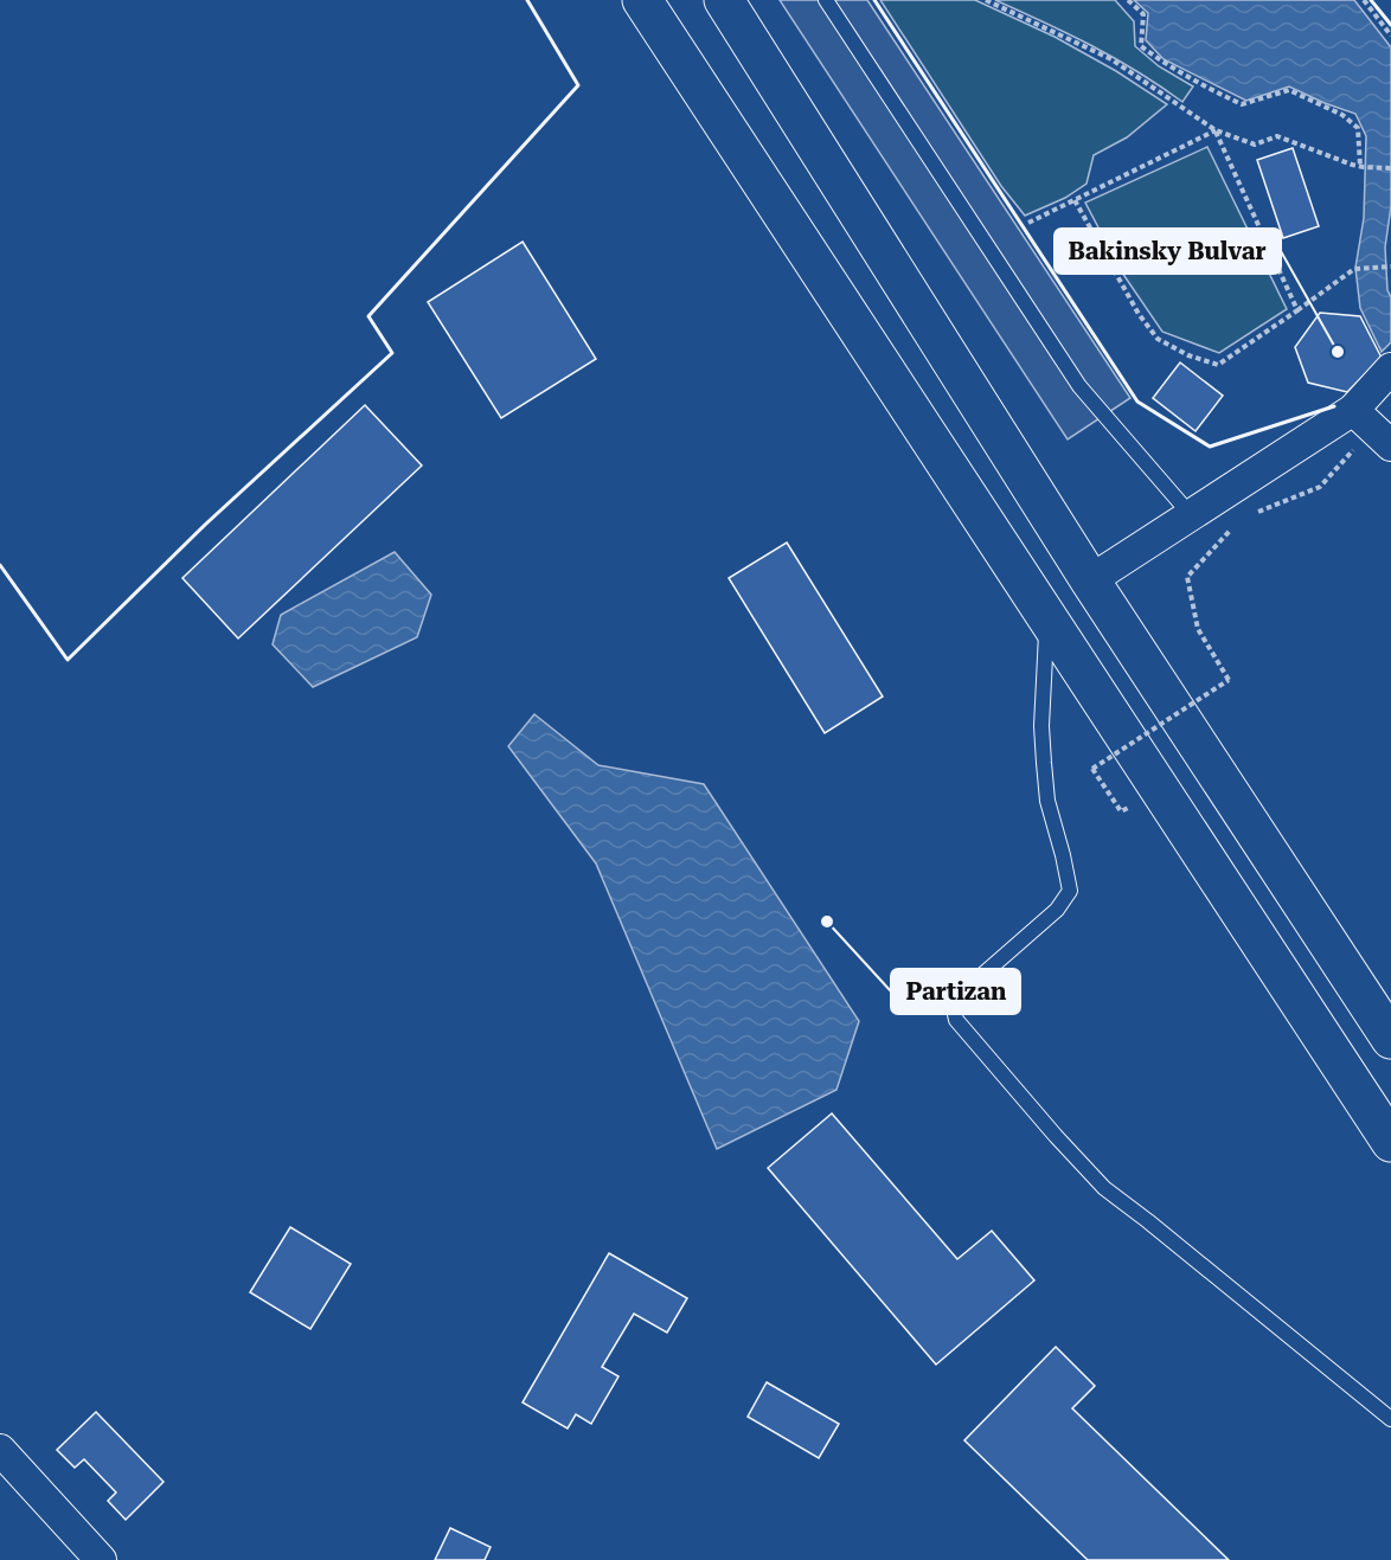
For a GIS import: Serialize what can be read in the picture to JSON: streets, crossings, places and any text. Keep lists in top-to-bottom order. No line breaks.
{"places":["Bakinsky Bulvar","Partizan"]}
